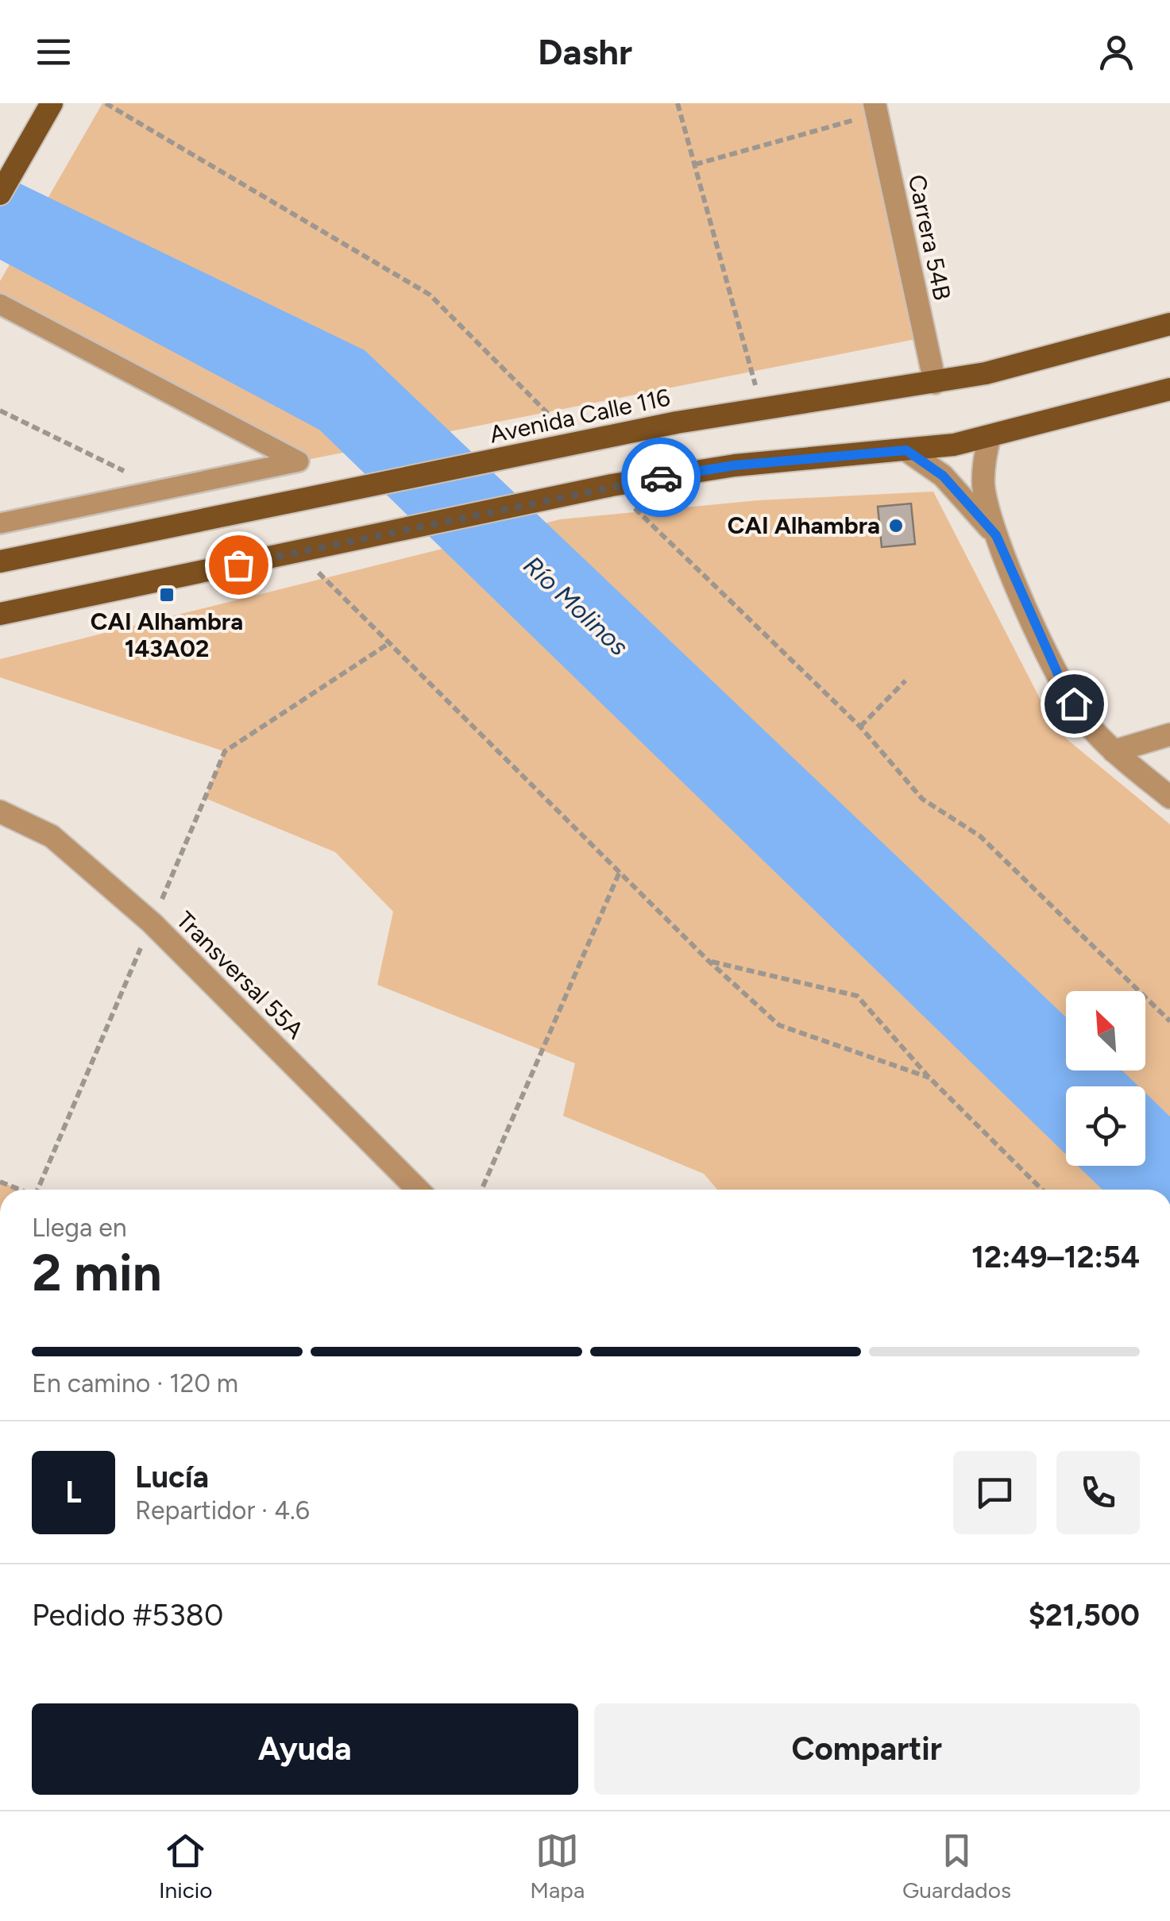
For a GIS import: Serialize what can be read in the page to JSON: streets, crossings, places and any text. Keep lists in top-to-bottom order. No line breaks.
{"streets":{"main road":["Avenida Calle 116"],"street":["Carrera 54B","Transversal 55A"]},"crossings":[["Carrera 54B","Avenida Calle 116"]],"water":["Río Molinos"],"places":{"other":["CAI Alhambra"],"transit":["CAI Alhambra 143A02"]},"north":"top left","page":{"header":"Dashr","heading":["2 min","Llega en","12:49–12:54"],"panel":["Lucía","Repartidor · 4.6","Pedido #5380","$21,500"],"bar":"En camino · 120 m","round":"L","buttons":["Ayuda","Compartir"],"tabs":["Inicio","Mapa","Guardados"]}}
